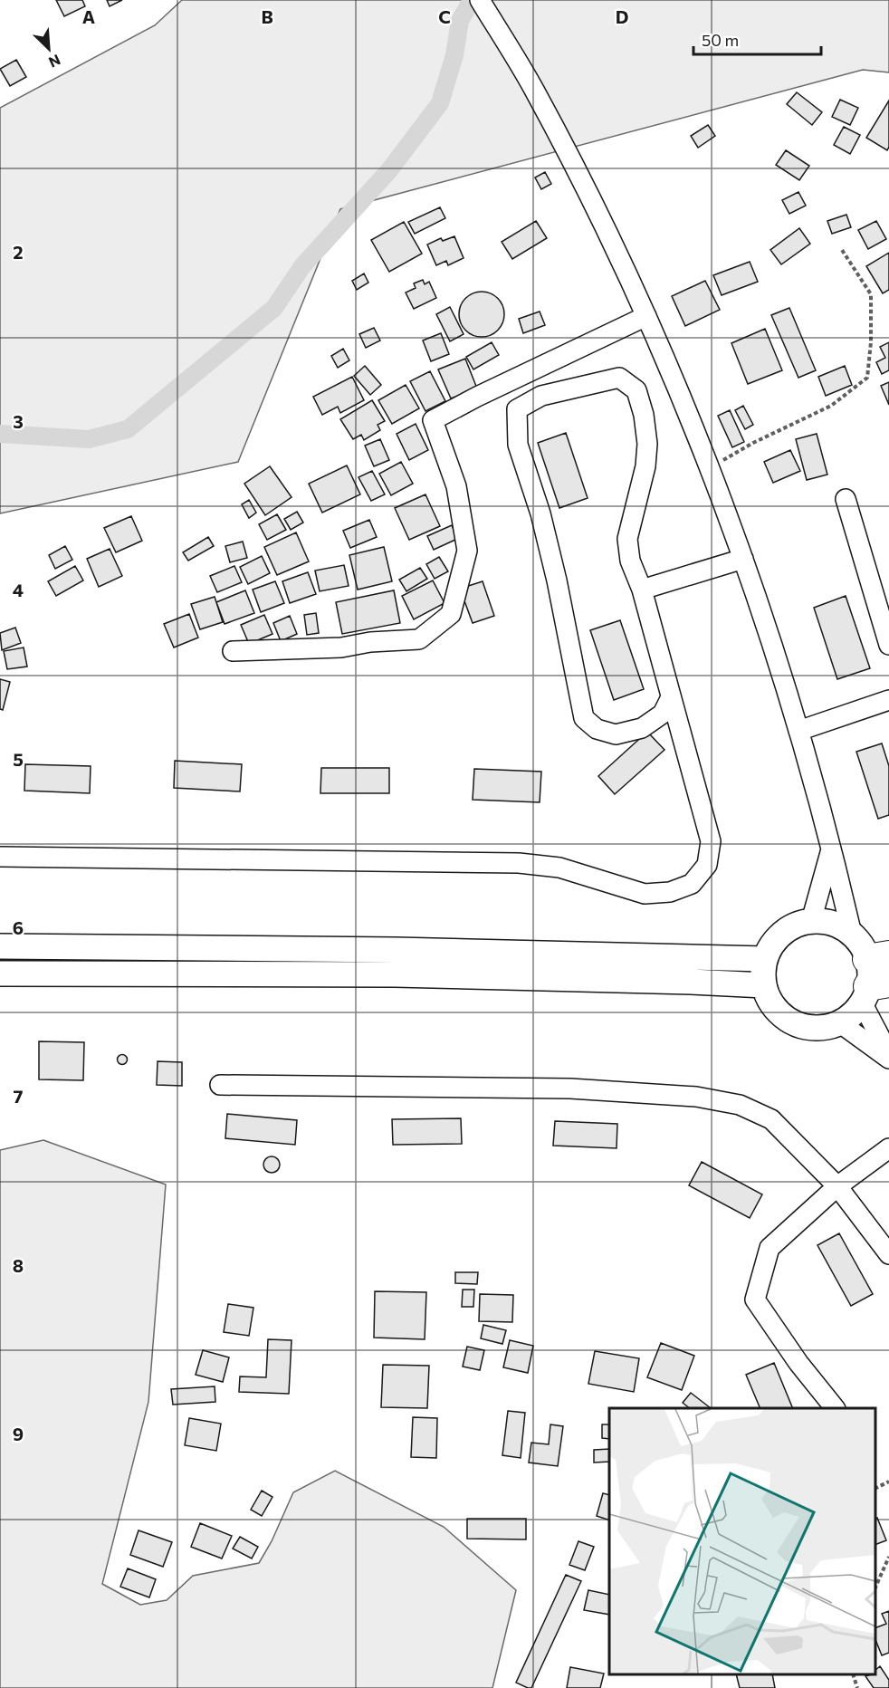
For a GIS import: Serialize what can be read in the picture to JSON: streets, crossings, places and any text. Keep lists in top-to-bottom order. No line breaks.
{"scale_bar":"50 m","north":"bottom right","grid":{"columns":["A","B","C","D"],"rows":["2","3","4","5","6","7","8","9"]}}
